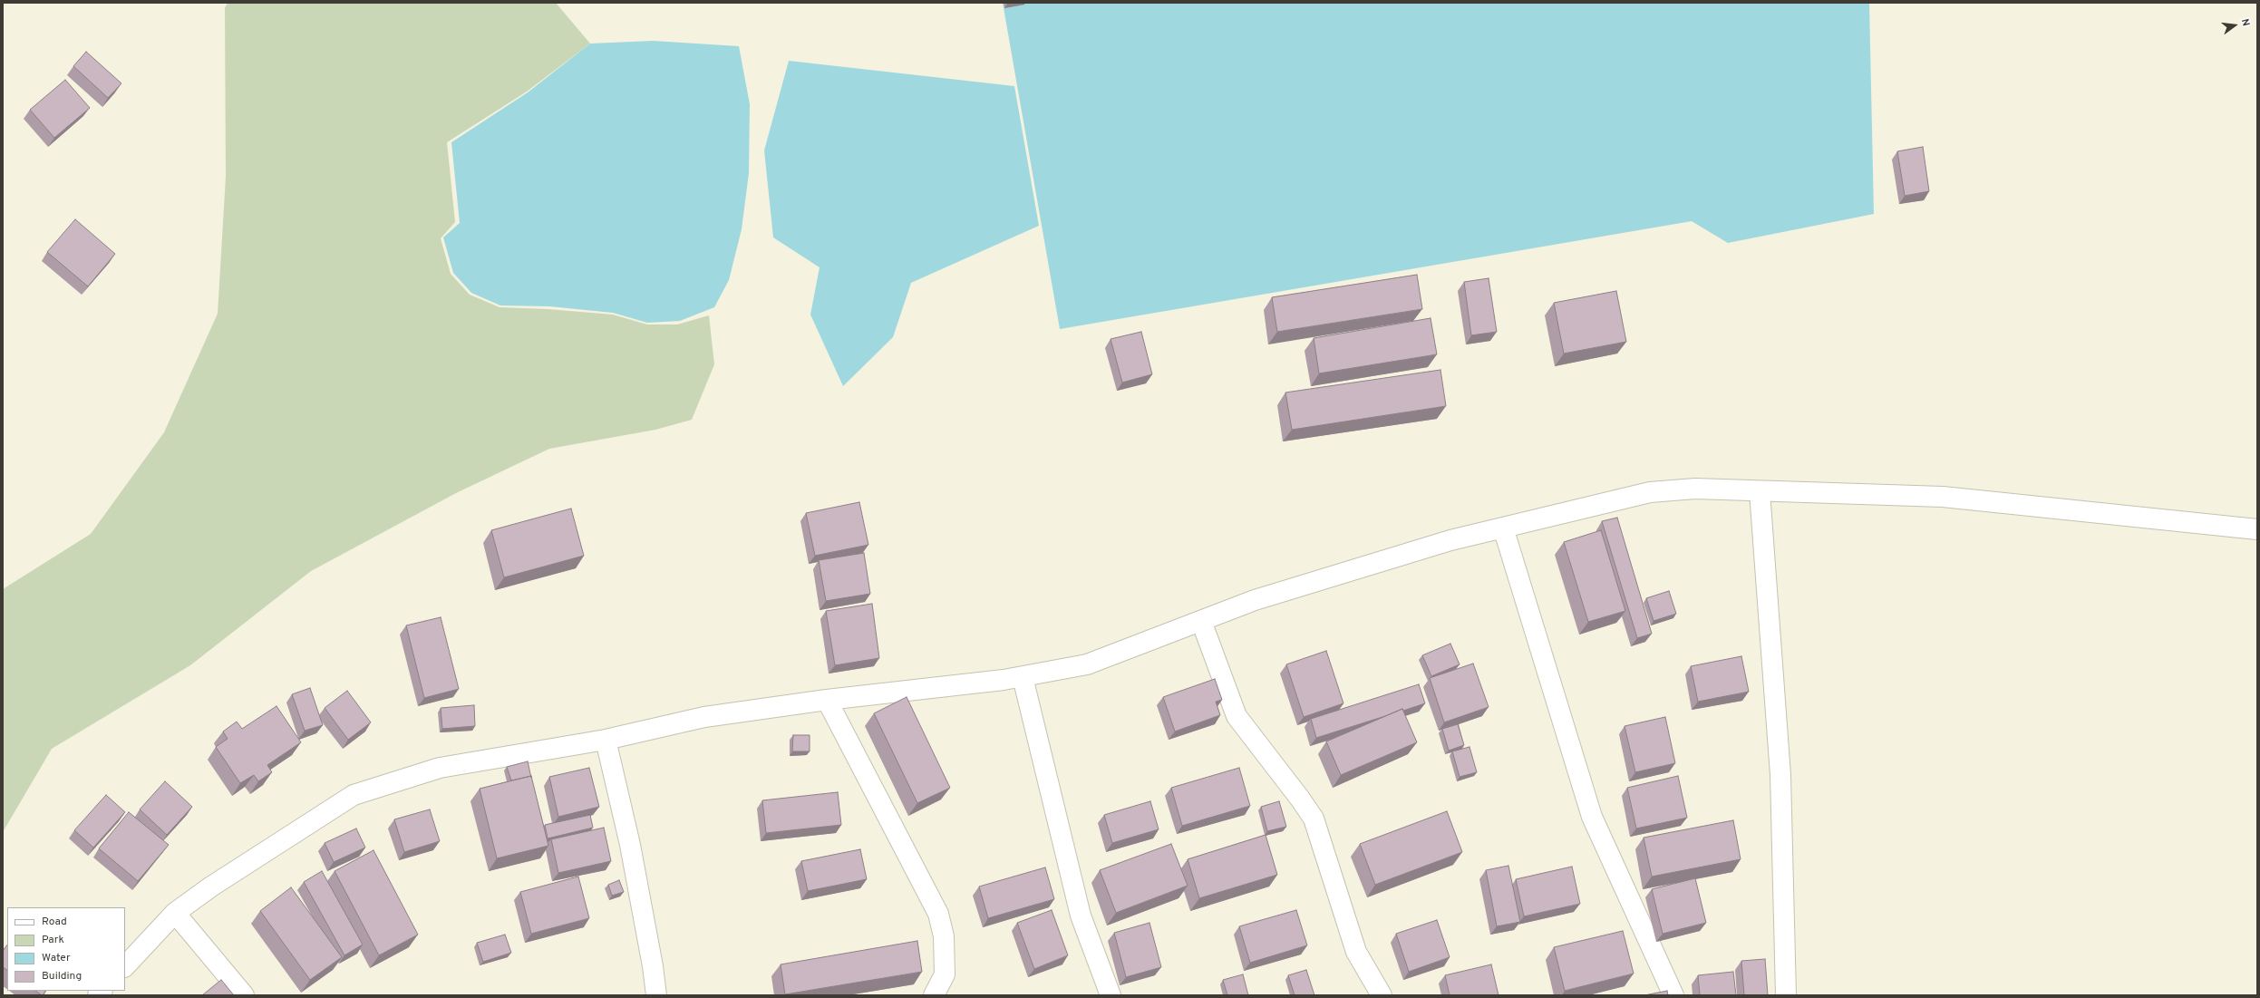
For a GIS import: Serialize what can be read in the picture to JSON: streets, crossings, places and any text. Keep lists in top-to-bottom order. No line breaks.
{"legend":["Road","Park","Water","Building"],"north":"right"}
